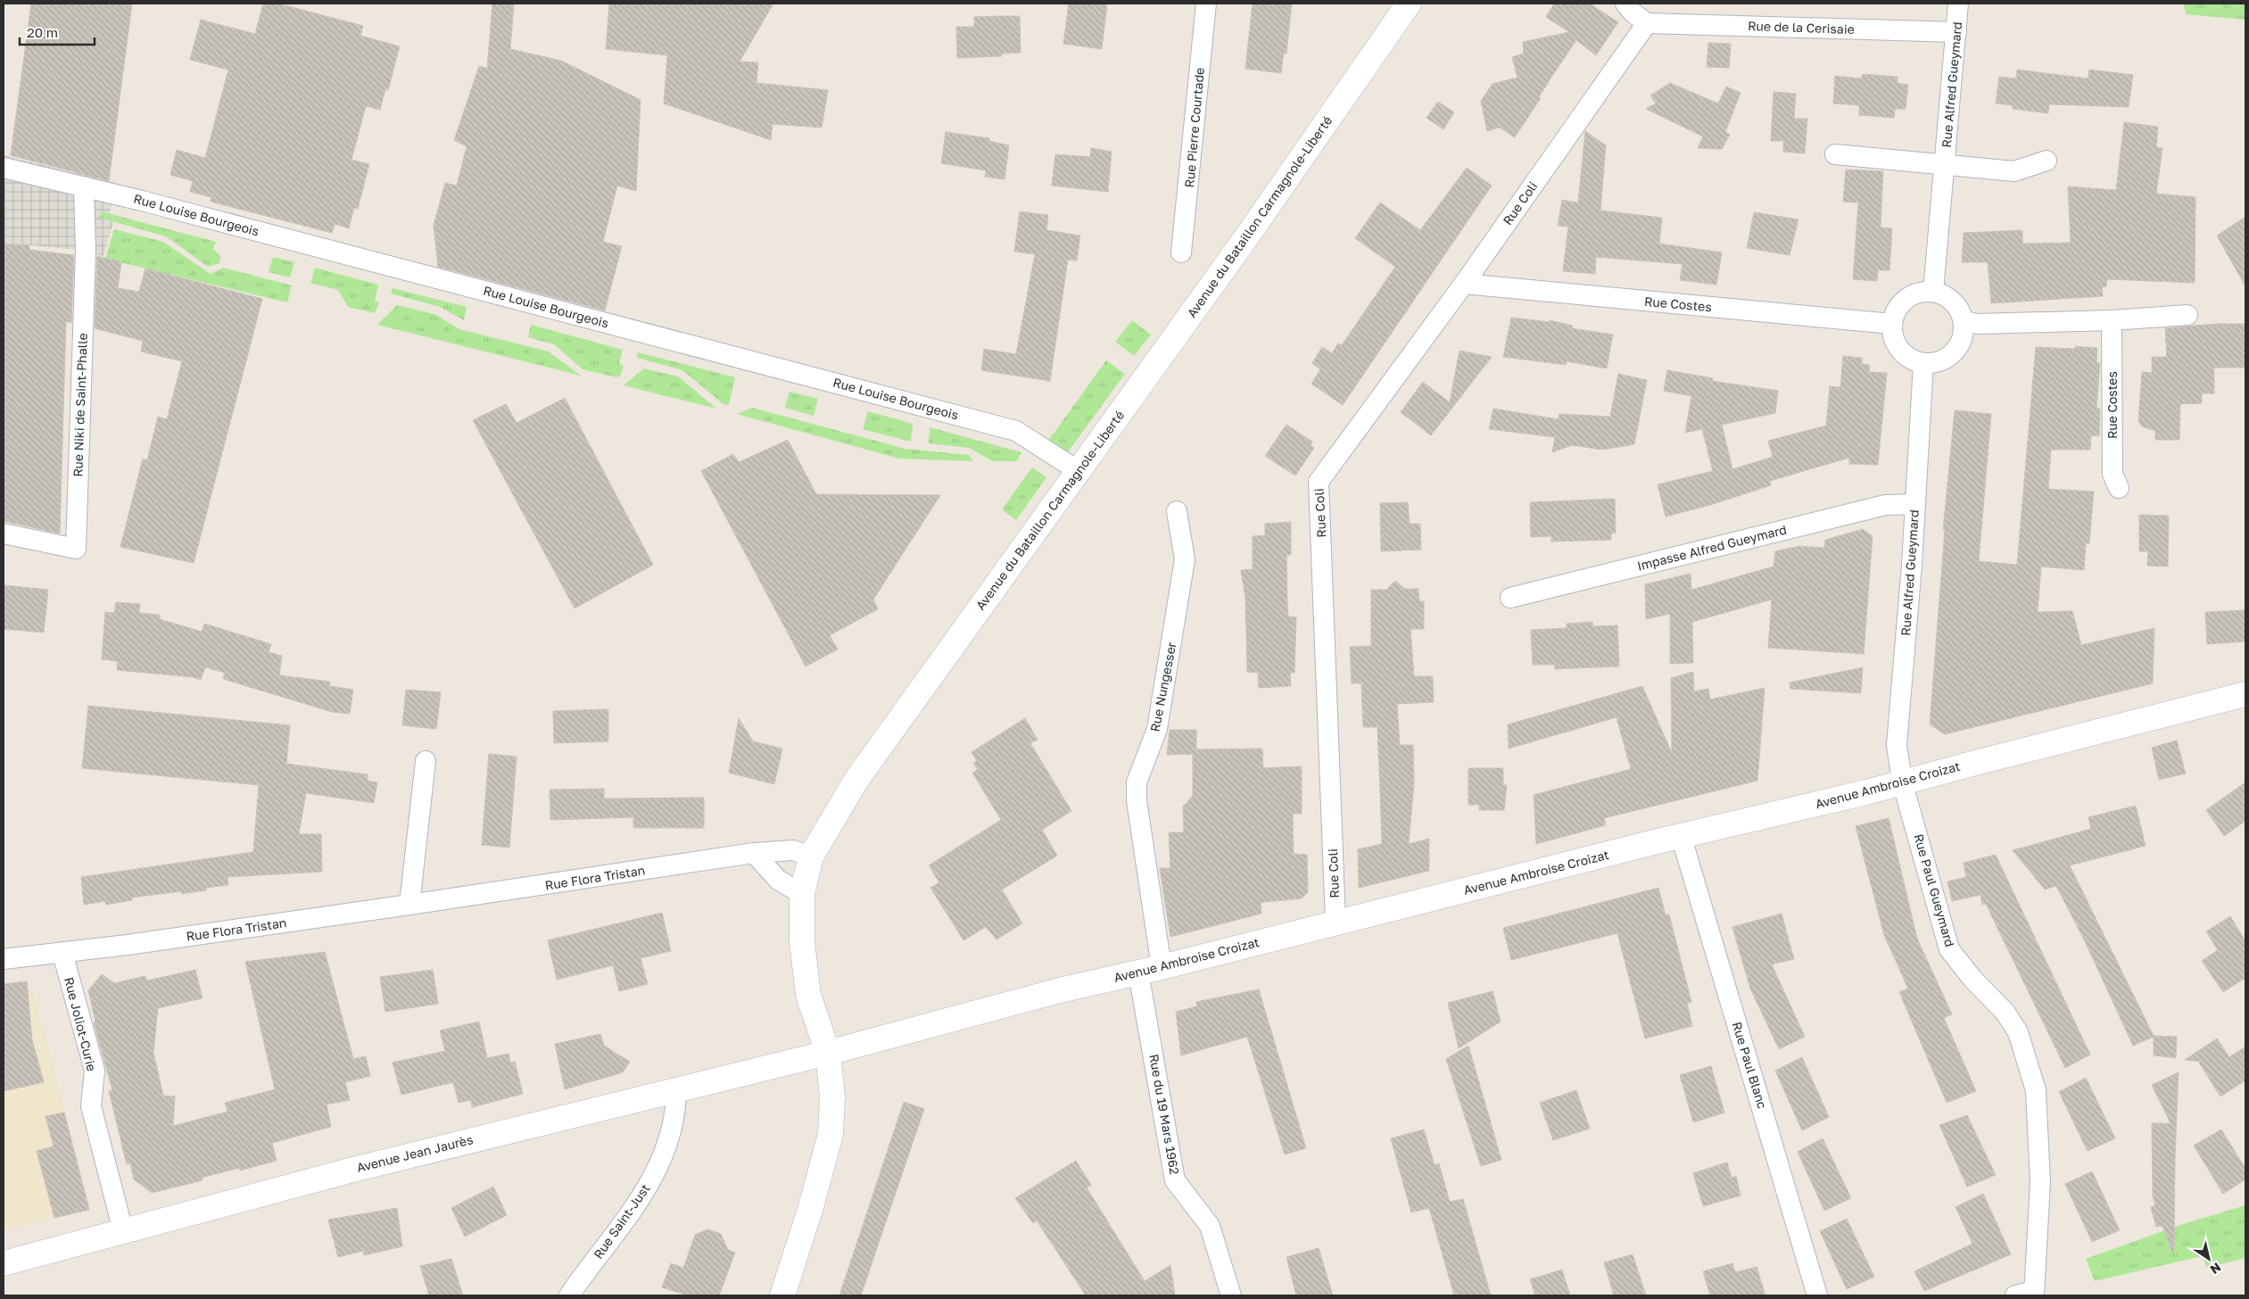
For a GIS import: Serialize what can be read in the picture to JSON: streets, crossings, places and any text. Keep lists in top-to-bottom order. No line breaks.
{"streets":{"main road":["Avenue du Bataillon Carmagnole-Liberté","Avenue Ambroise Croizat","Avenue Jean Jaurès"],"street":["Rue de la Cerisaie","Rue Alfred Gueymard","Rue Pierre Courtade","Rue Coli","Rue Louise Bourgeois","Rue Costes","Rue Niki de Saint-Phalle","Impasse Alfred Gueymard","Rue Nungesser","Rue Flora Tristan","Rue Paul Gueymard","Rue Joliot-Curie","Rue Paul Blanc","Rue du 19 Mars 1962","Rue Saint-Just"]},"crossings":[["Rue de la Cerisaie","Rue Alfred Gueymard"],["Rue de la Cerisaie","Rue Coli"],["Rue Alfred Gueymard","Rue Costes"],["Rue Alfred Gueymard","Impasse Alfred Gueymard"],["Rue Alfred Gueymard","Avenue Ambroise Croizat"],["Rue Alfred Gueymard","Rue Paul Gueymard"],["Rue Coli","Rue Costes"],["Rue Coli","Avenue Ambroise Croizat"],["Rue Louise Bourgeois","Avenue du Bataillon Carmagnole-Liberté"],["Rue Louise Bourgeois","Rue Niki de Saint-Phalle"],["Avenue du Bataillon Carmagnole-Liberté","Avenue Ambroise Croizat"],["Avenue du Bataillon Carmagnole-Liberté","Rue Flora Tristan"],["Avenue du Bataillon Carmagnole-Liberté","Avenue Jean Jaurès"],["Rue Nungesser","Avenue Ambroise Croizat"],["Rue Nungesser","Rue du 19 Mars 1962"],["Avenue Ambroise Croizat","Rue Paul Gueymard"],["Avenue Ambroise Croizat","Rue Paul Blanc"],["Avenue Ambroise Croizat","Rue du 19 Mars 1962"],["Avenue Ambroise Croizat","Avenue Jean Jaurès"],["Rue Flora Tristan","Rue Joliot-Curie"],["Rue Joliot-Curie","Avenue Jean Jaurès"],["Avenue Jean Jaurès","Rue Saint-Just"]],"scale_bar":"20 m","north":"bottom right"}
